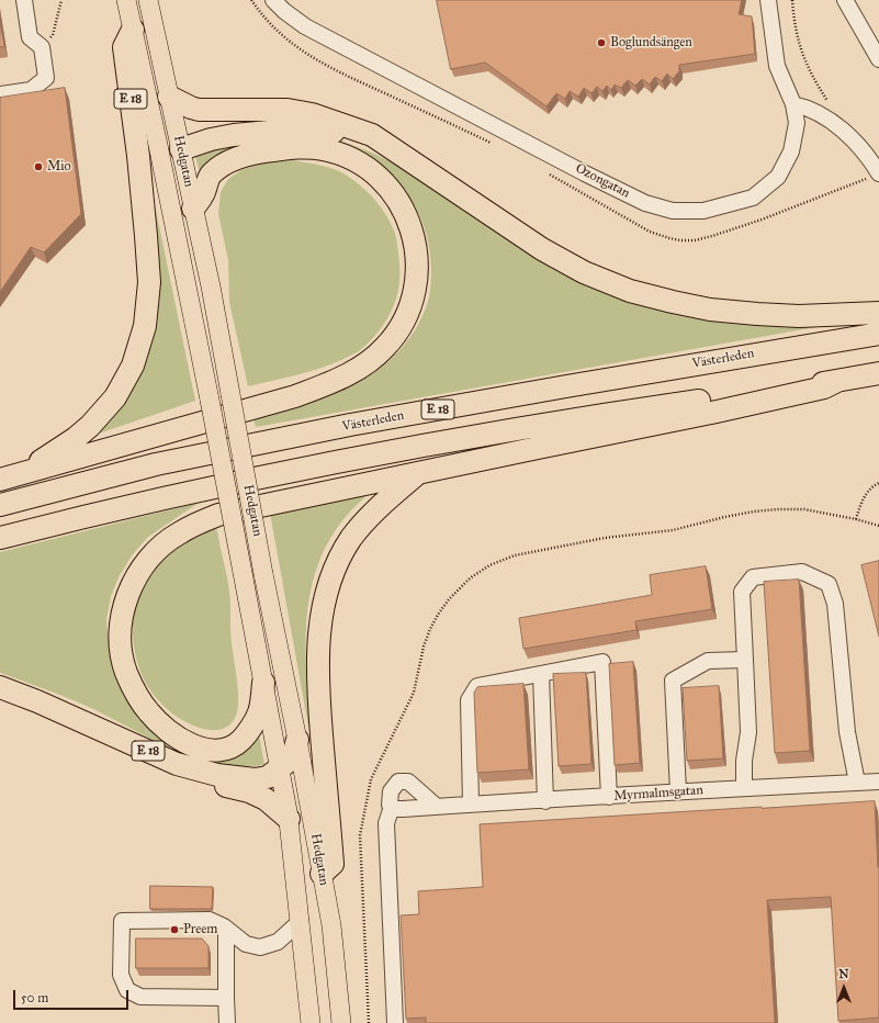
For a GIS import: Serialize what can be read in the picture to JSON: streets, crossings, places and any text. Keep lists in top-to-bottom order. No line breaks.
{"streets":{"highway":["E 18","Västerleden"],"main road":["Hedgatan"],"street":["Ozongatan","Myrmalmsgatan"]},"crossings":[["E 18","Hedgatan"]],"places":["Boglundsängen","Mio","Preem"],"scale_bar":"50 m","north":"top"}
